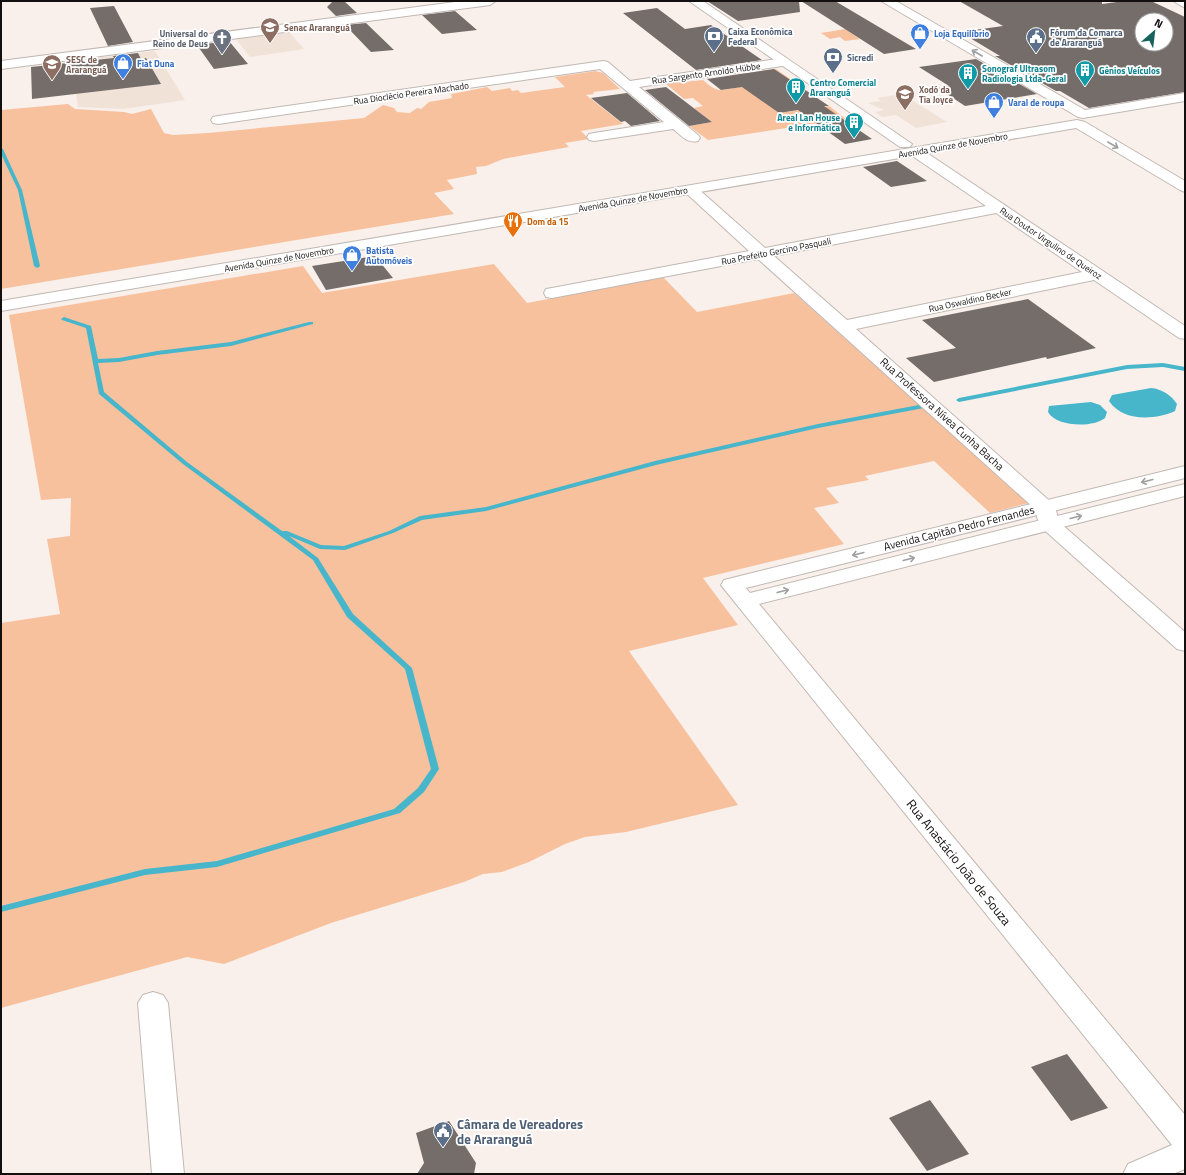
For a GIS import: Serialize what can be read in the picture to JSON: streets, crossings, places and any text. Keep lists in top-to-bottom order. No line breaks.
{"streets":{"street":["Rua Sargento Arnoldo Hübbe","Rua Dioclécio Pereira Machado","Avenida Quinze de Novembro","Rua Doutor Virgulino de Queiroz","Rua Prefeito Gercino Pasquali","Rua Oswaldino Becker","Rua Professora Nívea Cunha Bacha","Avenida Capitão Pedro Fernandes","Rua Anastácio João de Souza"]},"crossings":[["Rua Sargento Arnoldo Hübbe","Rua Dioclécio Pereira Machado"],["Rua Sargento Arnoldo Hübbe","Rua Doutor Virgulino de Queiroz"],["Avenida Quinze de Novembro","Rua Doutor Virgulino de Queiroz"],["Avenida Quinze de Novembro","Rua Professora Nívea Cunha Bacha"],["Rua Doutor Virgulino de Queiroz","Rua Prefeito Gercino Pasquali"],["Rua Doutor Virgulino de Queiroz","Rua Oswaldino Becker"],["Rua Prefeito Gercino Pasquali","Rua Professora Nívea Cunha Bacha"],["Rua Oswaldino Becker","Rua Professora Nívea Cunha Bacha"],["Rua Professora Nívea Cunha Bacha","Avenida Capitão Pedro Fernandes"],["Avenida Capitão Pedro Fernandes","Rua Anastácio João de Souza"]],"places":{"school or university":["Senac Araranguá","SESC de Araranguá","Xodó da Tia Joyce"],"shop":["Loja Equilíbrio","Fiat Duna","Varal de roupa","Batista Automóveis"],"bank":["Caixa Econômica Federal","Sicredi"],"public building":["Fórum da Comarca de Araranguá","Câmara de Vereadores de Araranguá"],"church":["Universal do Reino de Deus"],"building":["Gênios Veículos","Sonograf Ultrasom Radiologia Ltda-Geral","Centro Comercial Araranguá","Areal Lan House e Informática"],"restaurant":["Dom da 15"]},"north":"top right"}
